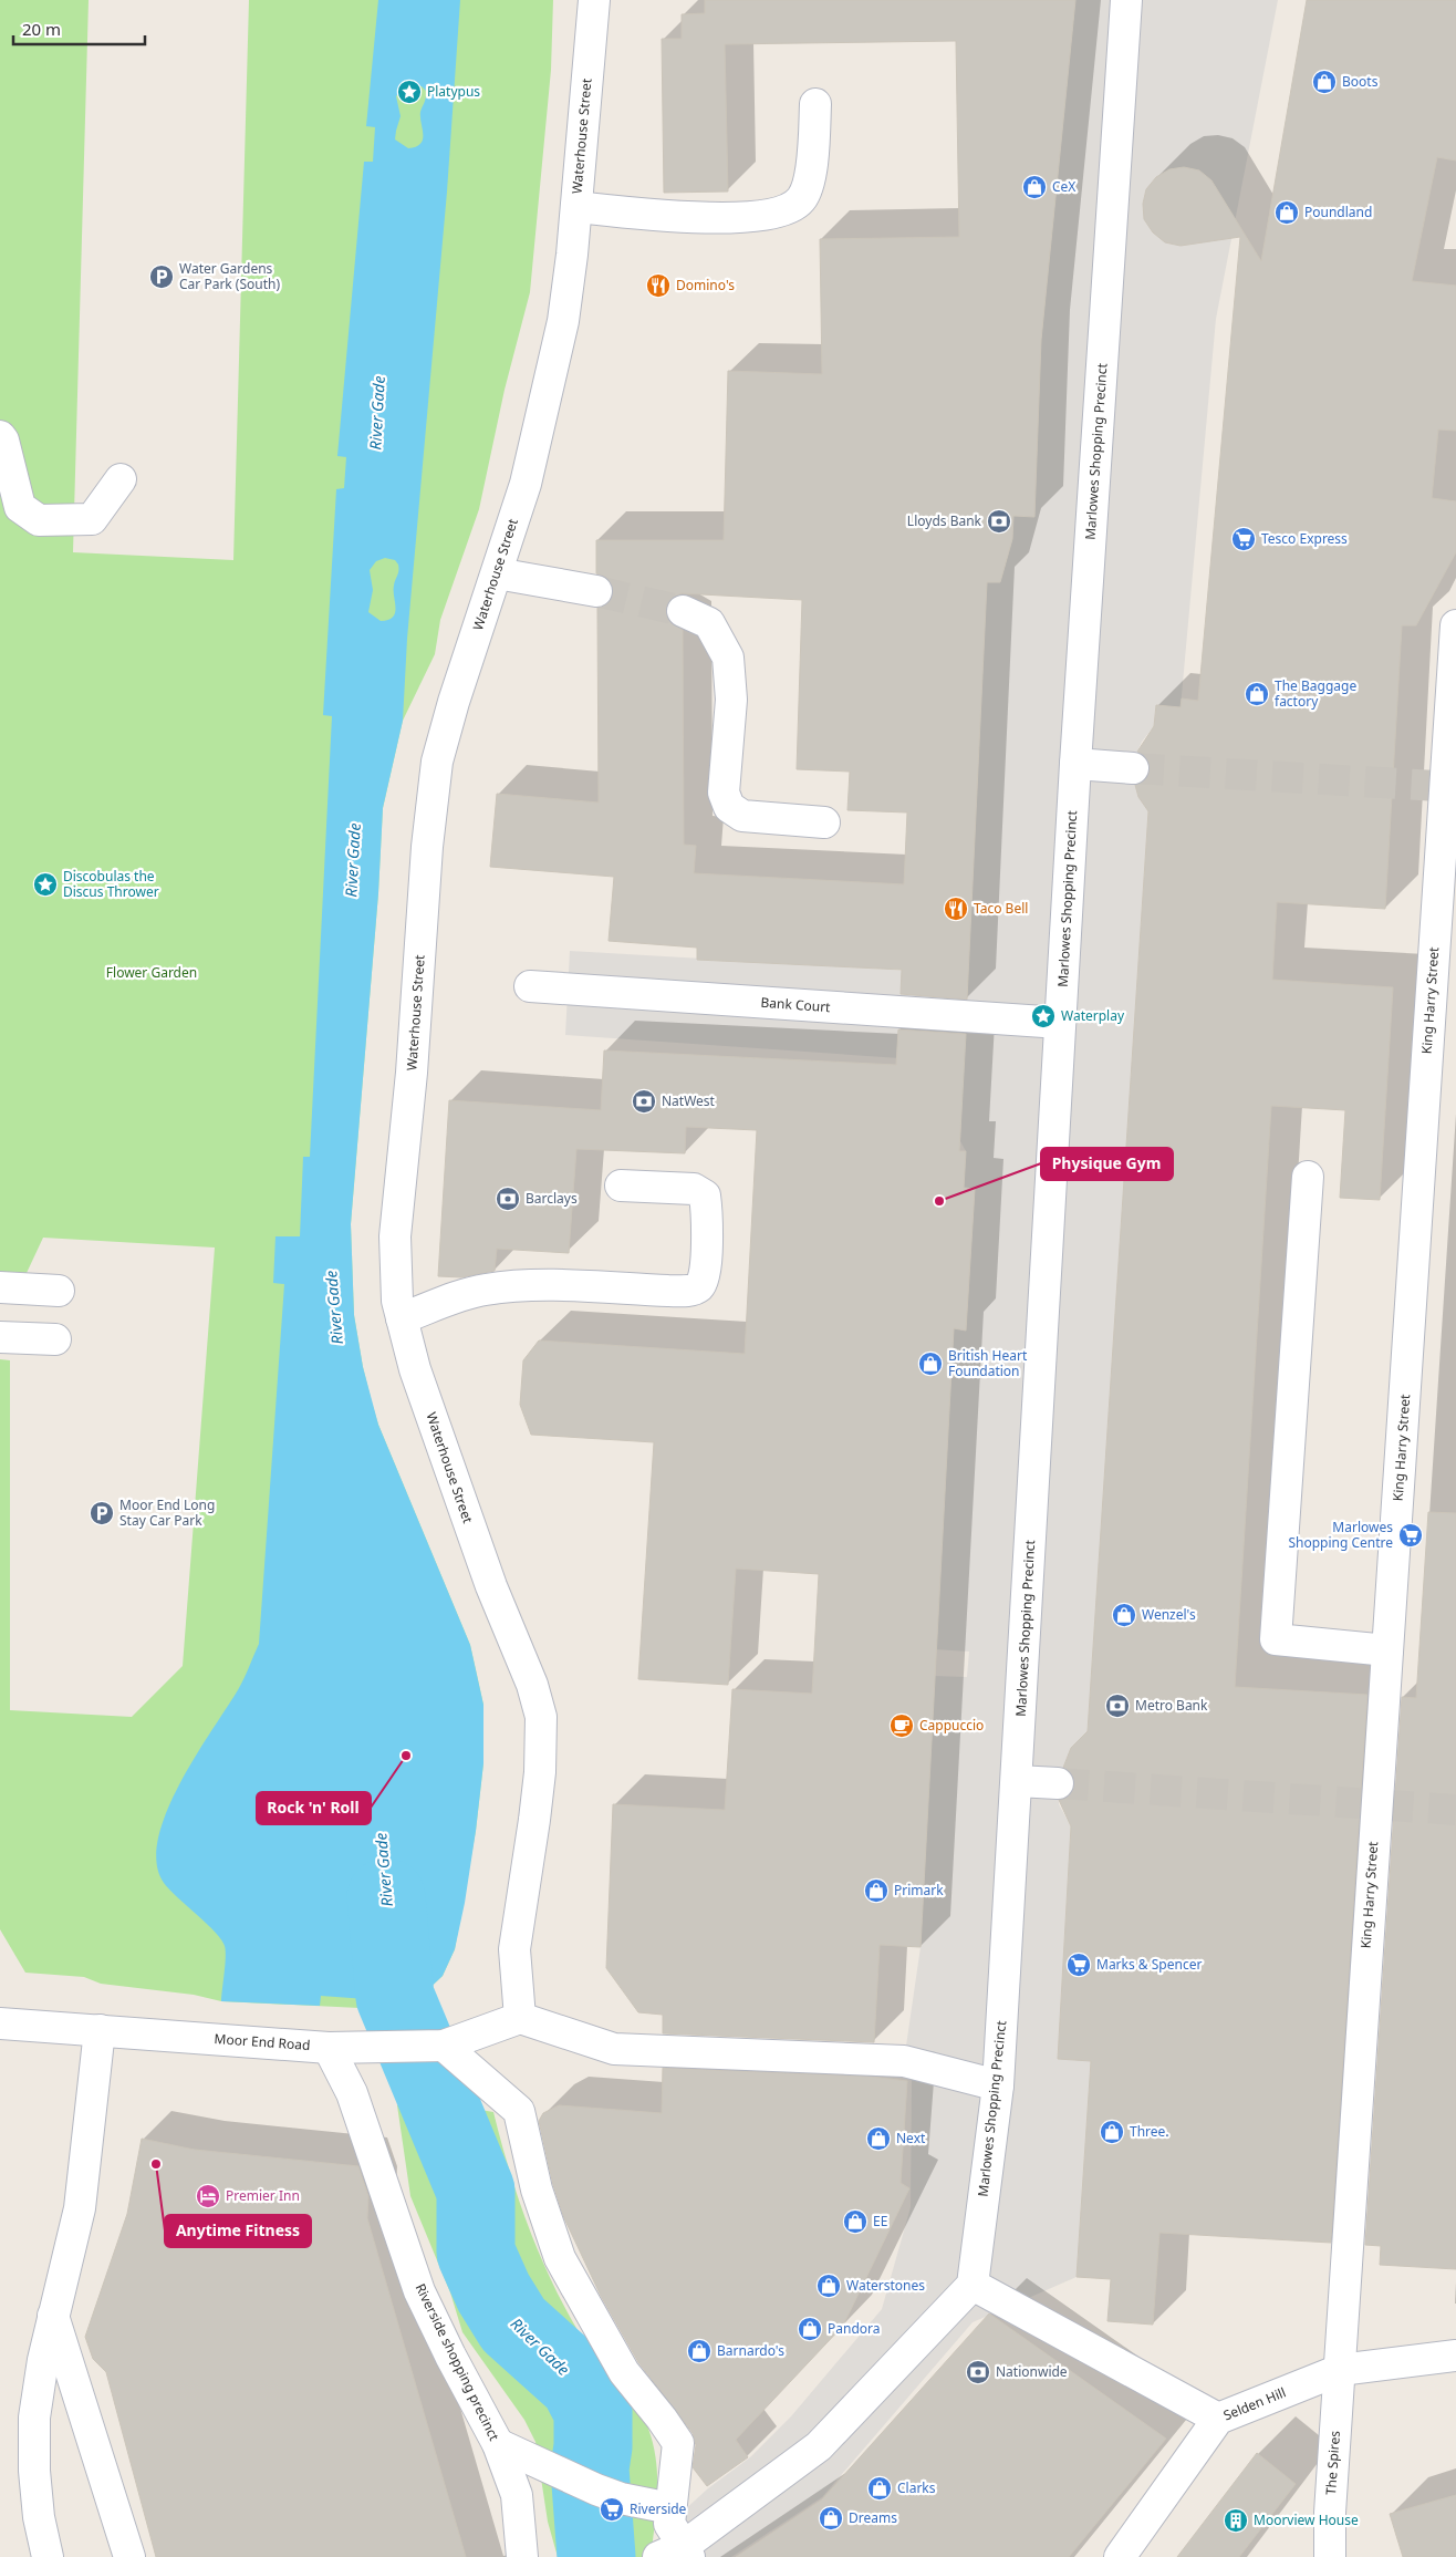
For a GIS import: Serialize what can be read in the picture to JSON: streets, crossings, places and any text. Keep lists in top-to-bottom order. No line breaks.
{"streets":{"street":["Waterhouse Street","Marlowes Shopping Precinct","King Harry Street","Bank Court","Moor End Road","Riverside shopping precinct","Selden Hill","The Spires"]},"crossings":[["Waterhouse Street","Moor End Road"],["Marlowes Shopping Precinct","Bank Court"],["King Harry Street","Selden Hill"],["King Harry Street","The Spires"],["Moor End Road","Riverside shopping precinct"],["Selden Hill","The Spires"]],"water":["River Gade"],"parks":["Flower Garden"],"places":{"shop":["Boots","CeX","Poundland","The Baggage factory","British Heart Foundation","Wenzel's","Primark","Three.","Next","EE","Waterstones","Pandora","Barnardo's","Clarks","Dreams"],"place":["Platypus","Discobulas the Discus Thrower","Waterplay"],"parking":["Water Gardens Car Park (South)","Moor End Long Stay Car Park"],"restaurant":["Domino's","Taco Bell"],"bank":["Lloyds Bank","NatWest","Barclays","Metro Bank","Nationwide"],"supermarket":["Tesco Express","Marlowes Shopping Centre","Marks & Spencer","Riverside"],"other":["Physique Gym","Rock 'n' Roll","Anytime Fitness"],"cafe":["Cappuccio"],"hotel":["Premier Inn"],"building":["Moorview House"]},"scale_bar":"20 m"}
